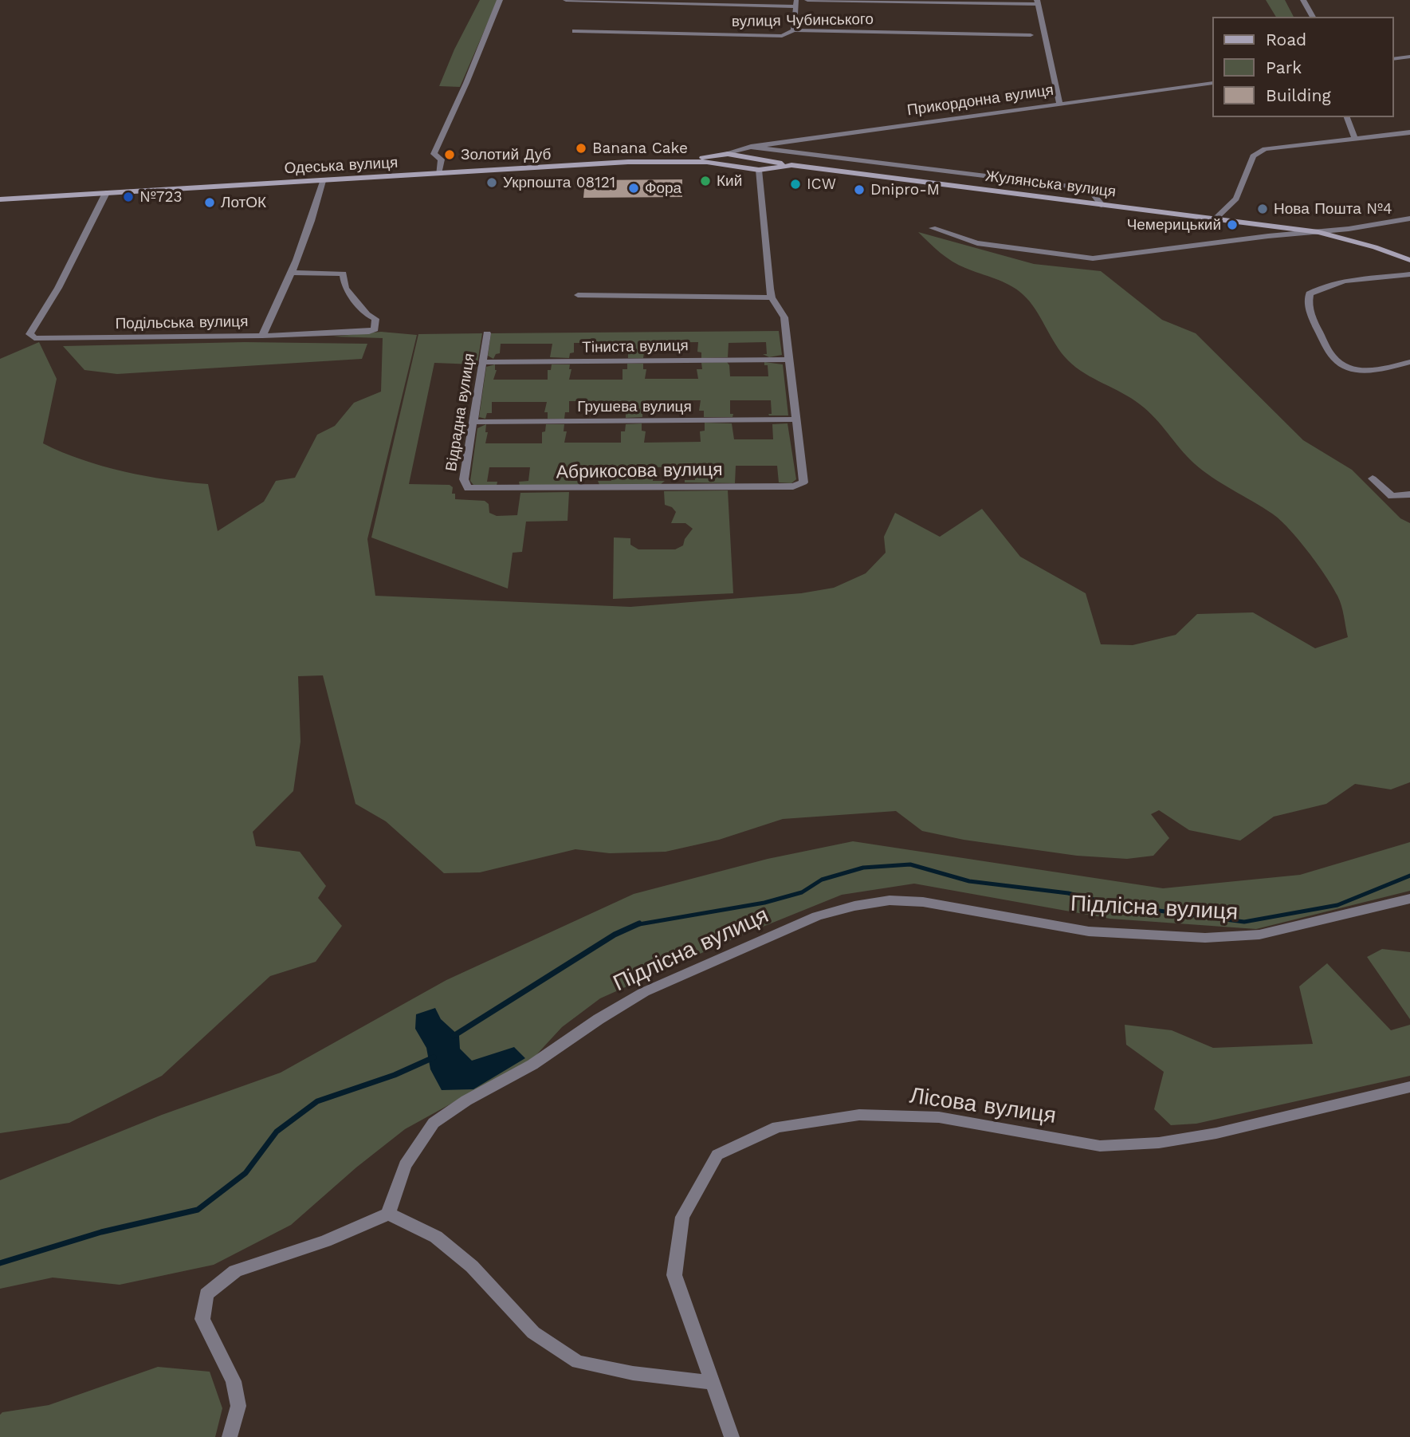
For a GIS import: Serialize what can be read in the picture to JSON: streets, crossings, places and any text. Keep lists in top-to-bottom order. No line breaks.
{"streets":{"street":["вулиця Чубинського","Прикордонна вулиця","Одеська вулиця","Жулянська вулиця","Подільська вулиця","Тіниста вулиця","Грушева вулиця","Відрадна вулиця","Абрикосова вулиця","Підлісна вулиця","Лісова вулиця"]},"crossings":[["Прикордонна вулиця","Жулянська вулиця"],["Одеська вулиця","Жулянська вулиця"],["Одеська вулиця","Подільська вулиця"],["Тіниста вулиця","Відрадна вулиця"],["Грушева вулиця","Відрадна вулиця"],["Грушева вулиця","Абрикосова вулиця"],["Відрадна вулиця","Абрикосова вулиця"]],"places":["Banana Cake","Золотий Дуб","Кий","Укрпошта 08121","ICW","Фора","Dnipro-M","№723","ЛотОК","Нова Пошта №4","Чемерицький"],"legend":["Road","Park","Building"]}
